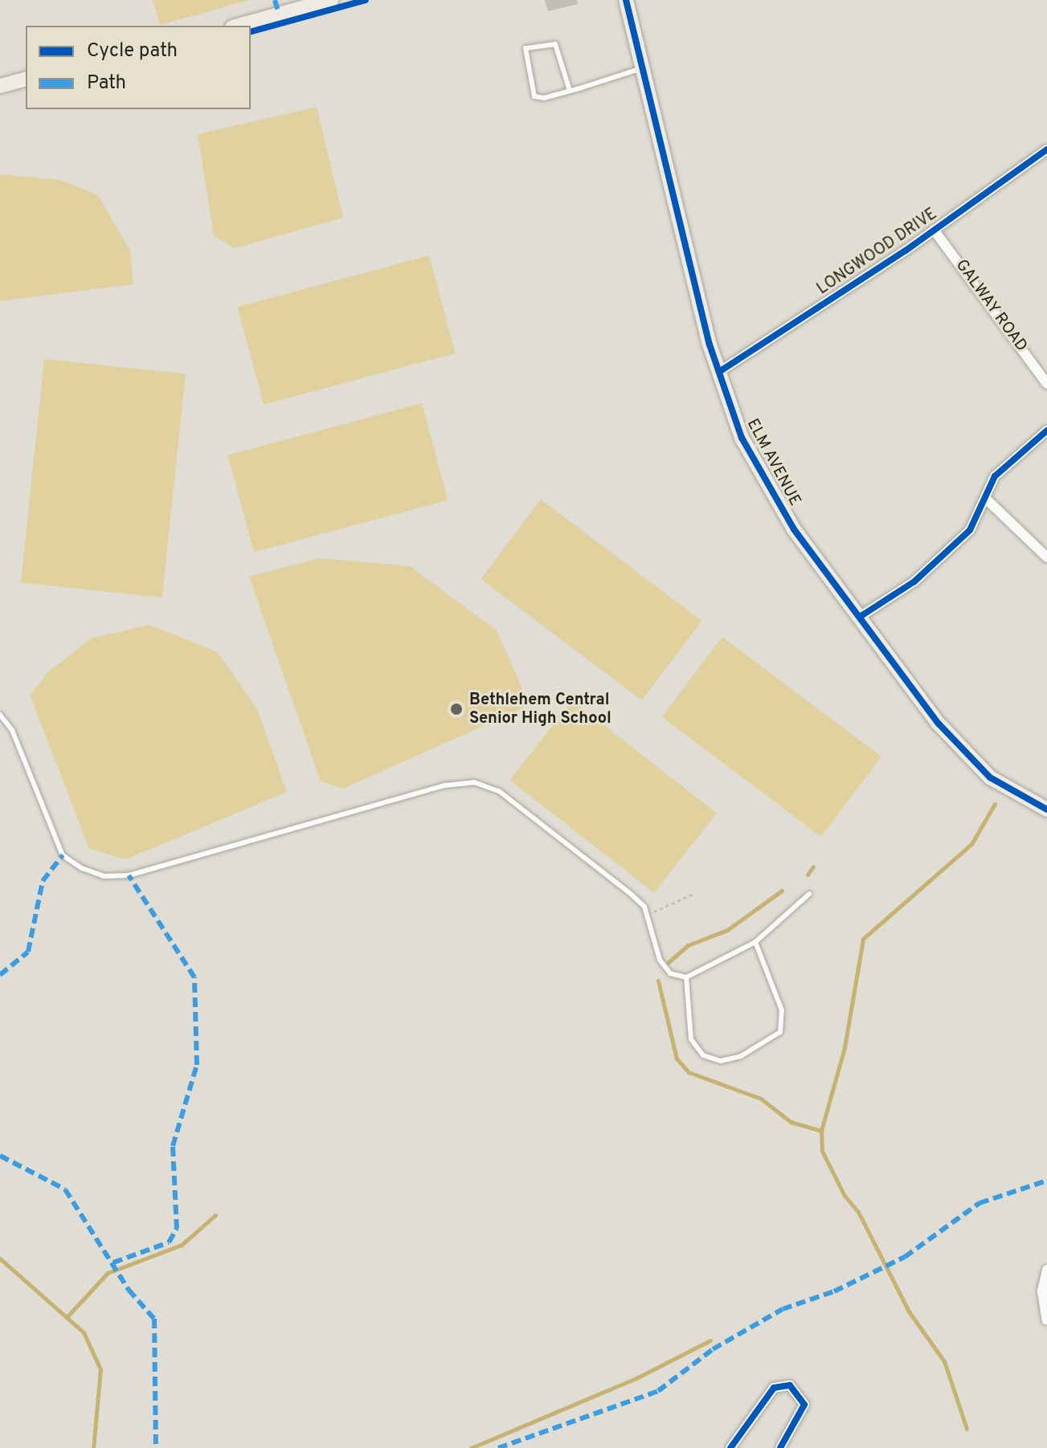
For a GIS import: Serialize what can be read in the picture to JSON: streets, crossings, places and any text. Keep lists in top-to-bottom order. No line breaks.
{"streets":{"main road":["ELM AVENUE"],"street":["LONGWOOD DRIVE","GALWAY ROAD"]},"crossings":[["LONGWOOD DRIVE","GALWAY ROAD"],["LONGWOOD DRIVE","ELM AVENUE"]],"places":["Bethlehem Central Senior High School"],"legend":["Cycle path","Path"]}
